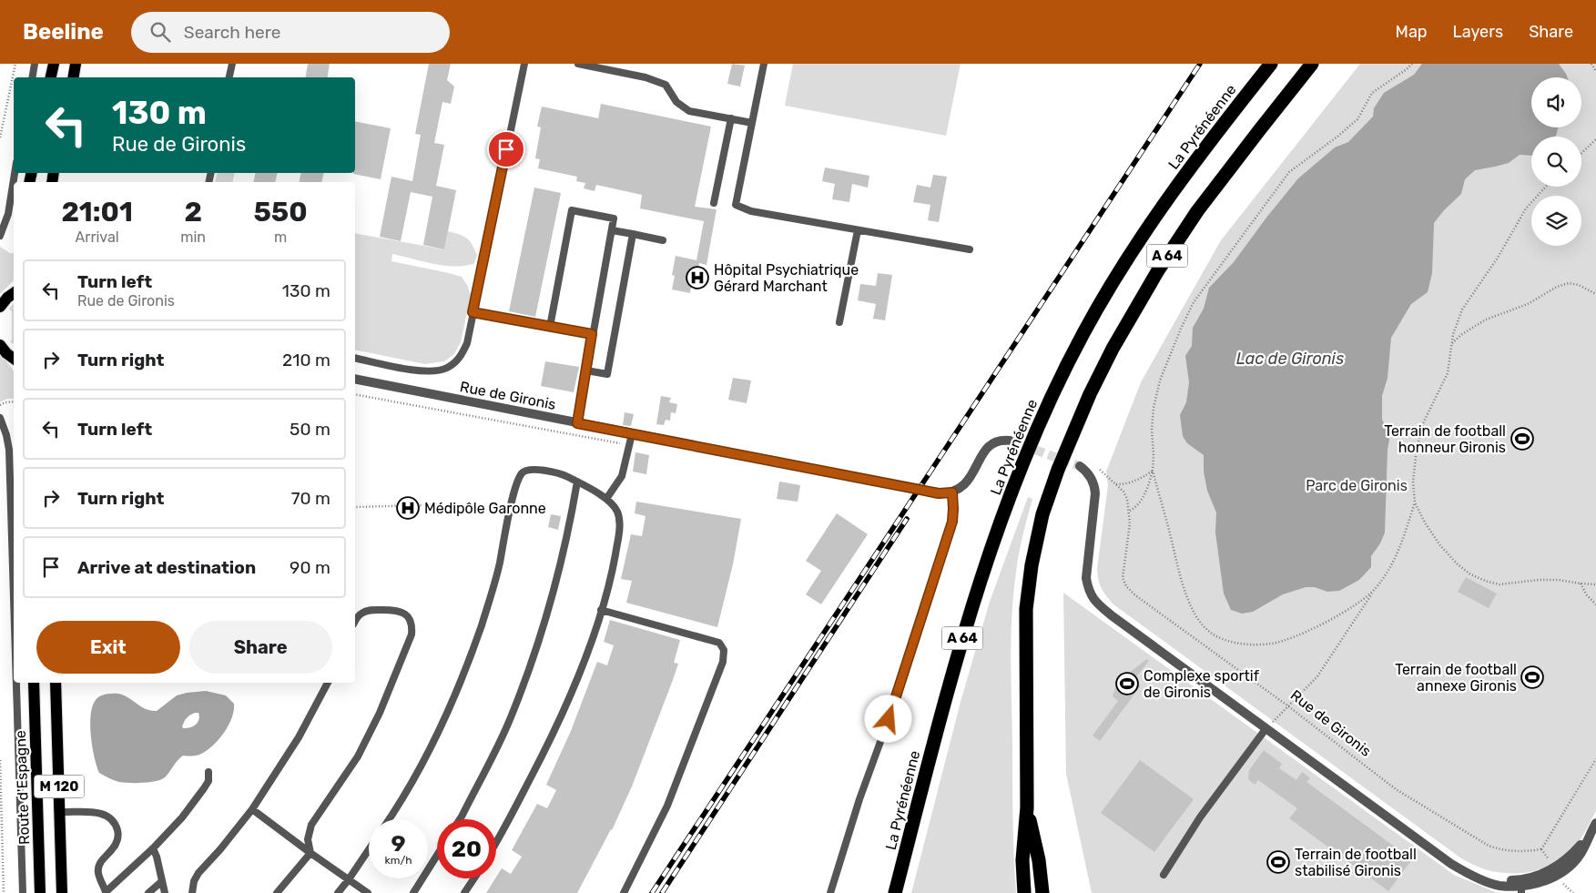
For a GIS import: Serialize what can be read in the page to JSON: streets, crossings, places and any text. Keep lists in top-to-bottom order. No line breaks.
{"streets":{"highway":["La Pyrénéenne","A 64"],"main road":["M 120","Route d'Espagne"],"street":["Rue de Gironis"]},"water":["Lac de Gironis"],"parks":["Parc de Gironis"],"places":{"hospital":["Hôpital Psychiatrique Gérard Marchant","Médipôle Garonne"],"sports":["Terrain de football honneur Gironis","Terrain de football annexe Gironis","Complexe sportif de Gironis","Terrain de football stabilisé Gironis"]},"page":{"header":"Beeline","search":"Search here","nav":["Map","Layers","Share"],"turn":["130 m","Rue de Gironis"],"eta":["21:01","Arrival","2","min","550","m"],"list":[{"name":"Turn left","note":"Rue de Gironis","value":"130 m"},{"name":"Turn right","value":"210 m"},{"name":"Turn left","value":"50 m"},{"name":"Turn right","value":"70 m"},{"name":"Arrive at destination","value":"90 m"}],"buttons":["Exit","Share"],"speed":"9 km/h","limit":"20"}}
